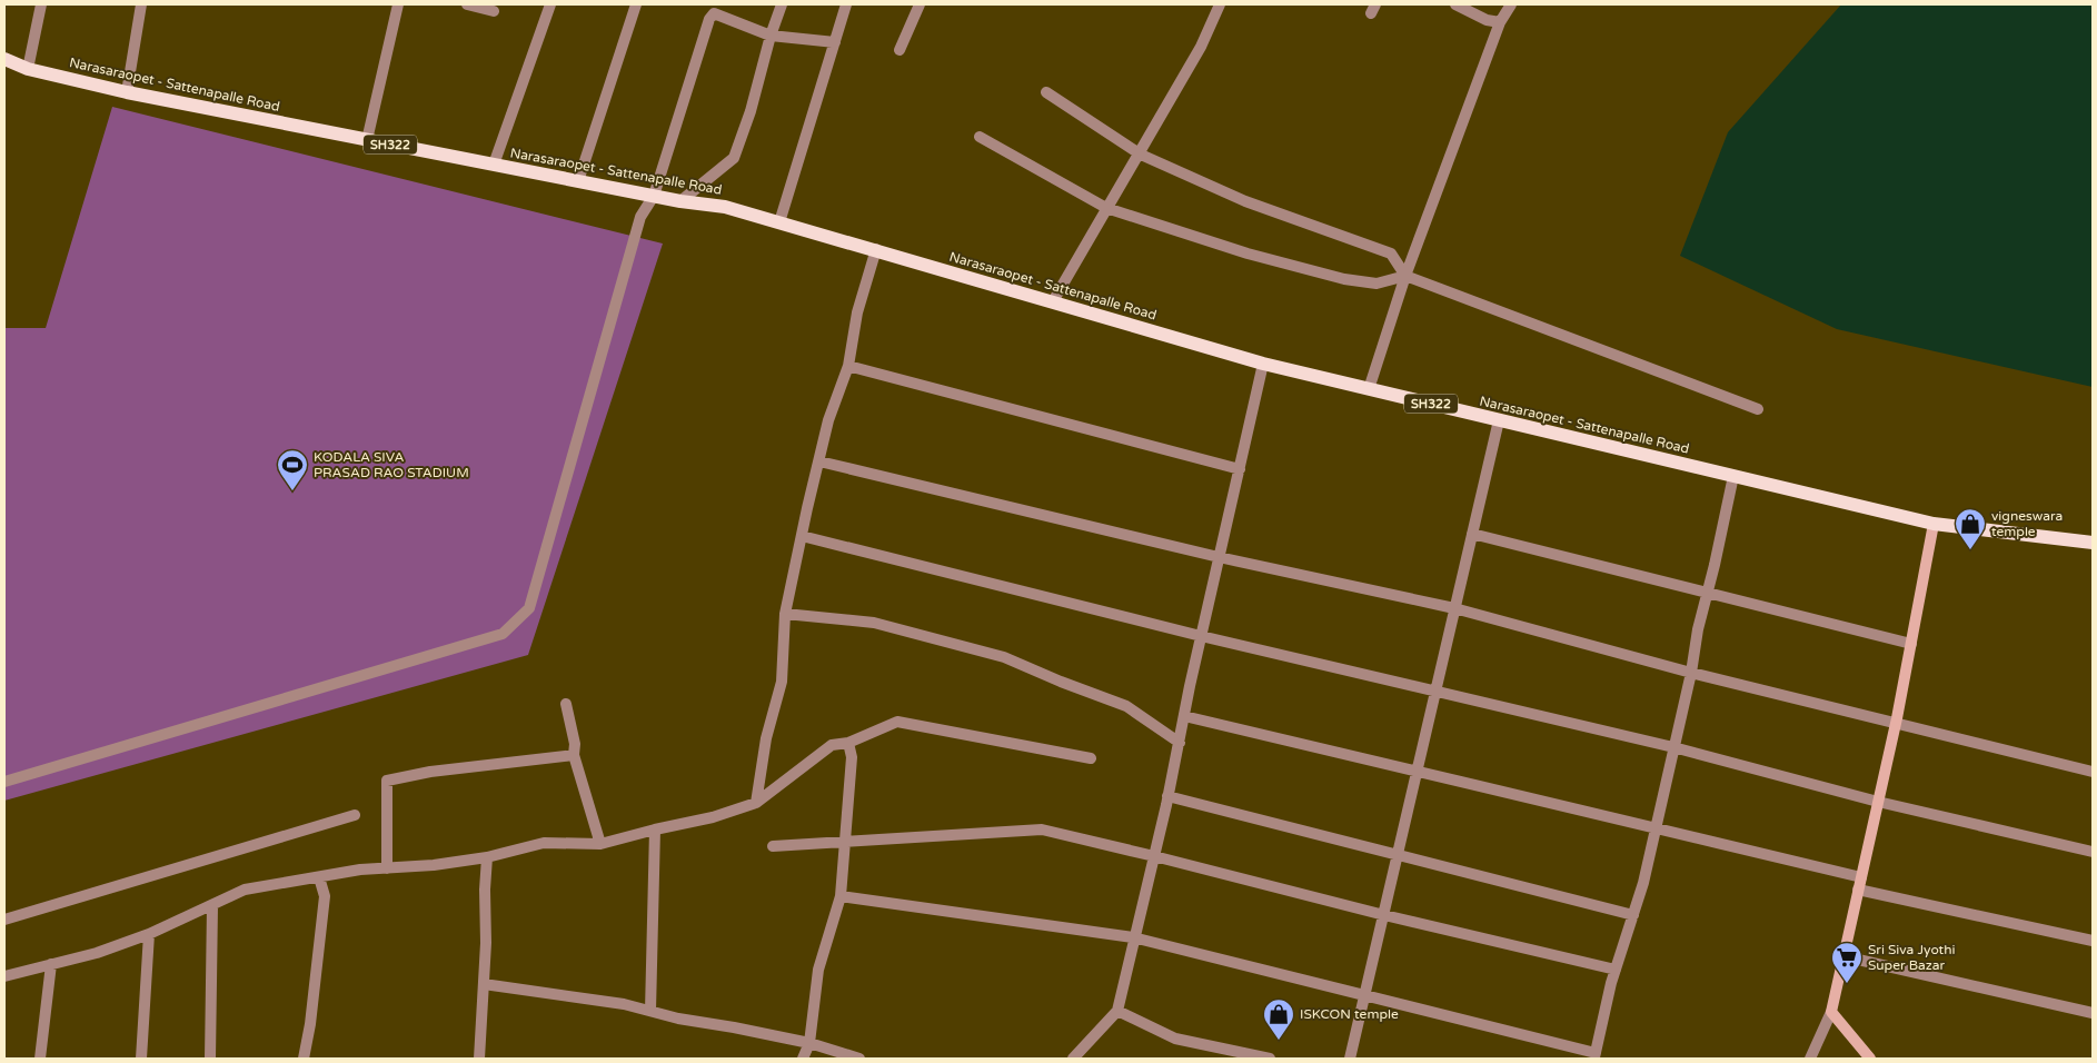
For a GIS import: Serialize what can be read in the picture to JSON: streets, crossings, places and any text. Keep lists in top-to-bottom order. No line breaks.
{"streets":{"main road":["Narasaraopet - Sattenapalle Road","SH322"]},"places":{"sports":["KODALA SIVA PRASAD RAO STADIUM"],"shop":["vigneswara temple","ISKCON temple"],"supermarket":["Sri Siva Jyothi Super Bazar"]}}
